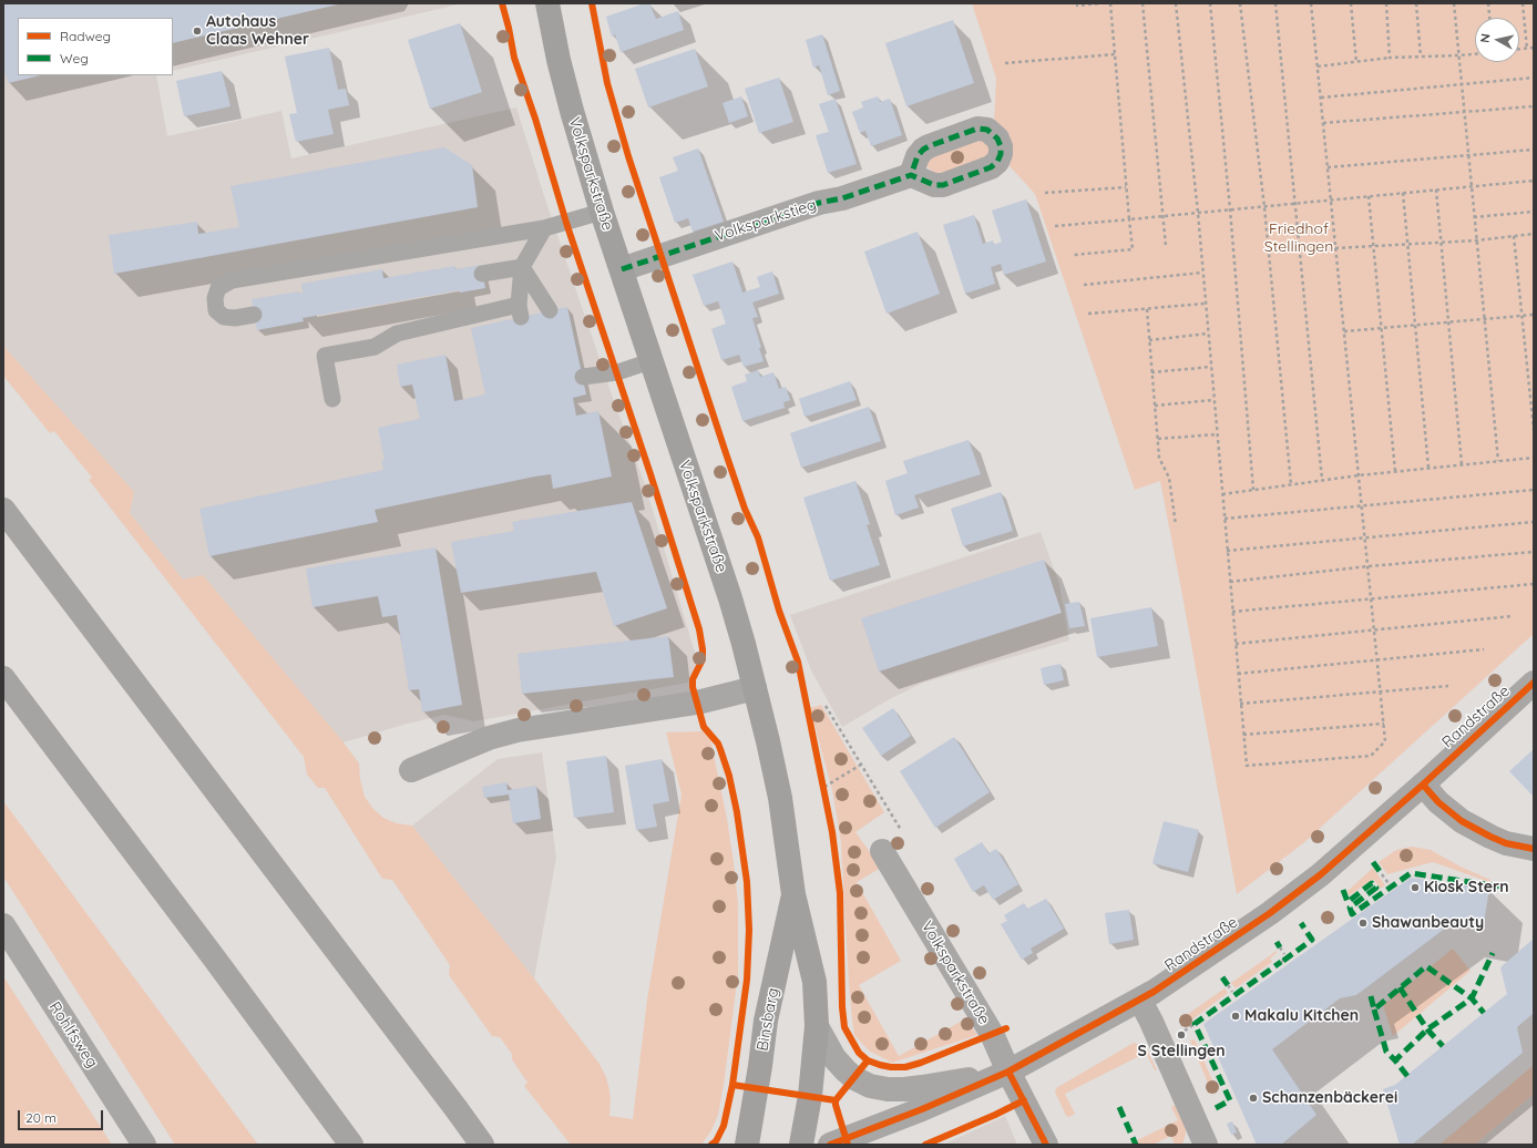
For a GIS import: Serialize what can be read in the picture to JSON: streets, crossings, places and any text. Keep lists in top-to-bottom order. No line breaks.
{"streets":{"main road":["Volksparkstraße","Binsbarg"],"street":["Volksparkstieg","Randstraße","Rohlfsweg"]},"crossings":[["Volksparkstraße","Volksparkstieg"],["Volksparkstraße","Randstraße"],["Volksparkstraße","Binsbarg"]],"parks":["Friedhof Stellingen"],"places":["Autohaus Claas Wehner","Kiosk Stern","Shawanbeauty","Makalu Kitchen","S Stellingen","Schanzenbäckerei"],"legend":["Radweg","Weg"],"scale_bar":"20 m","north":"left"}
